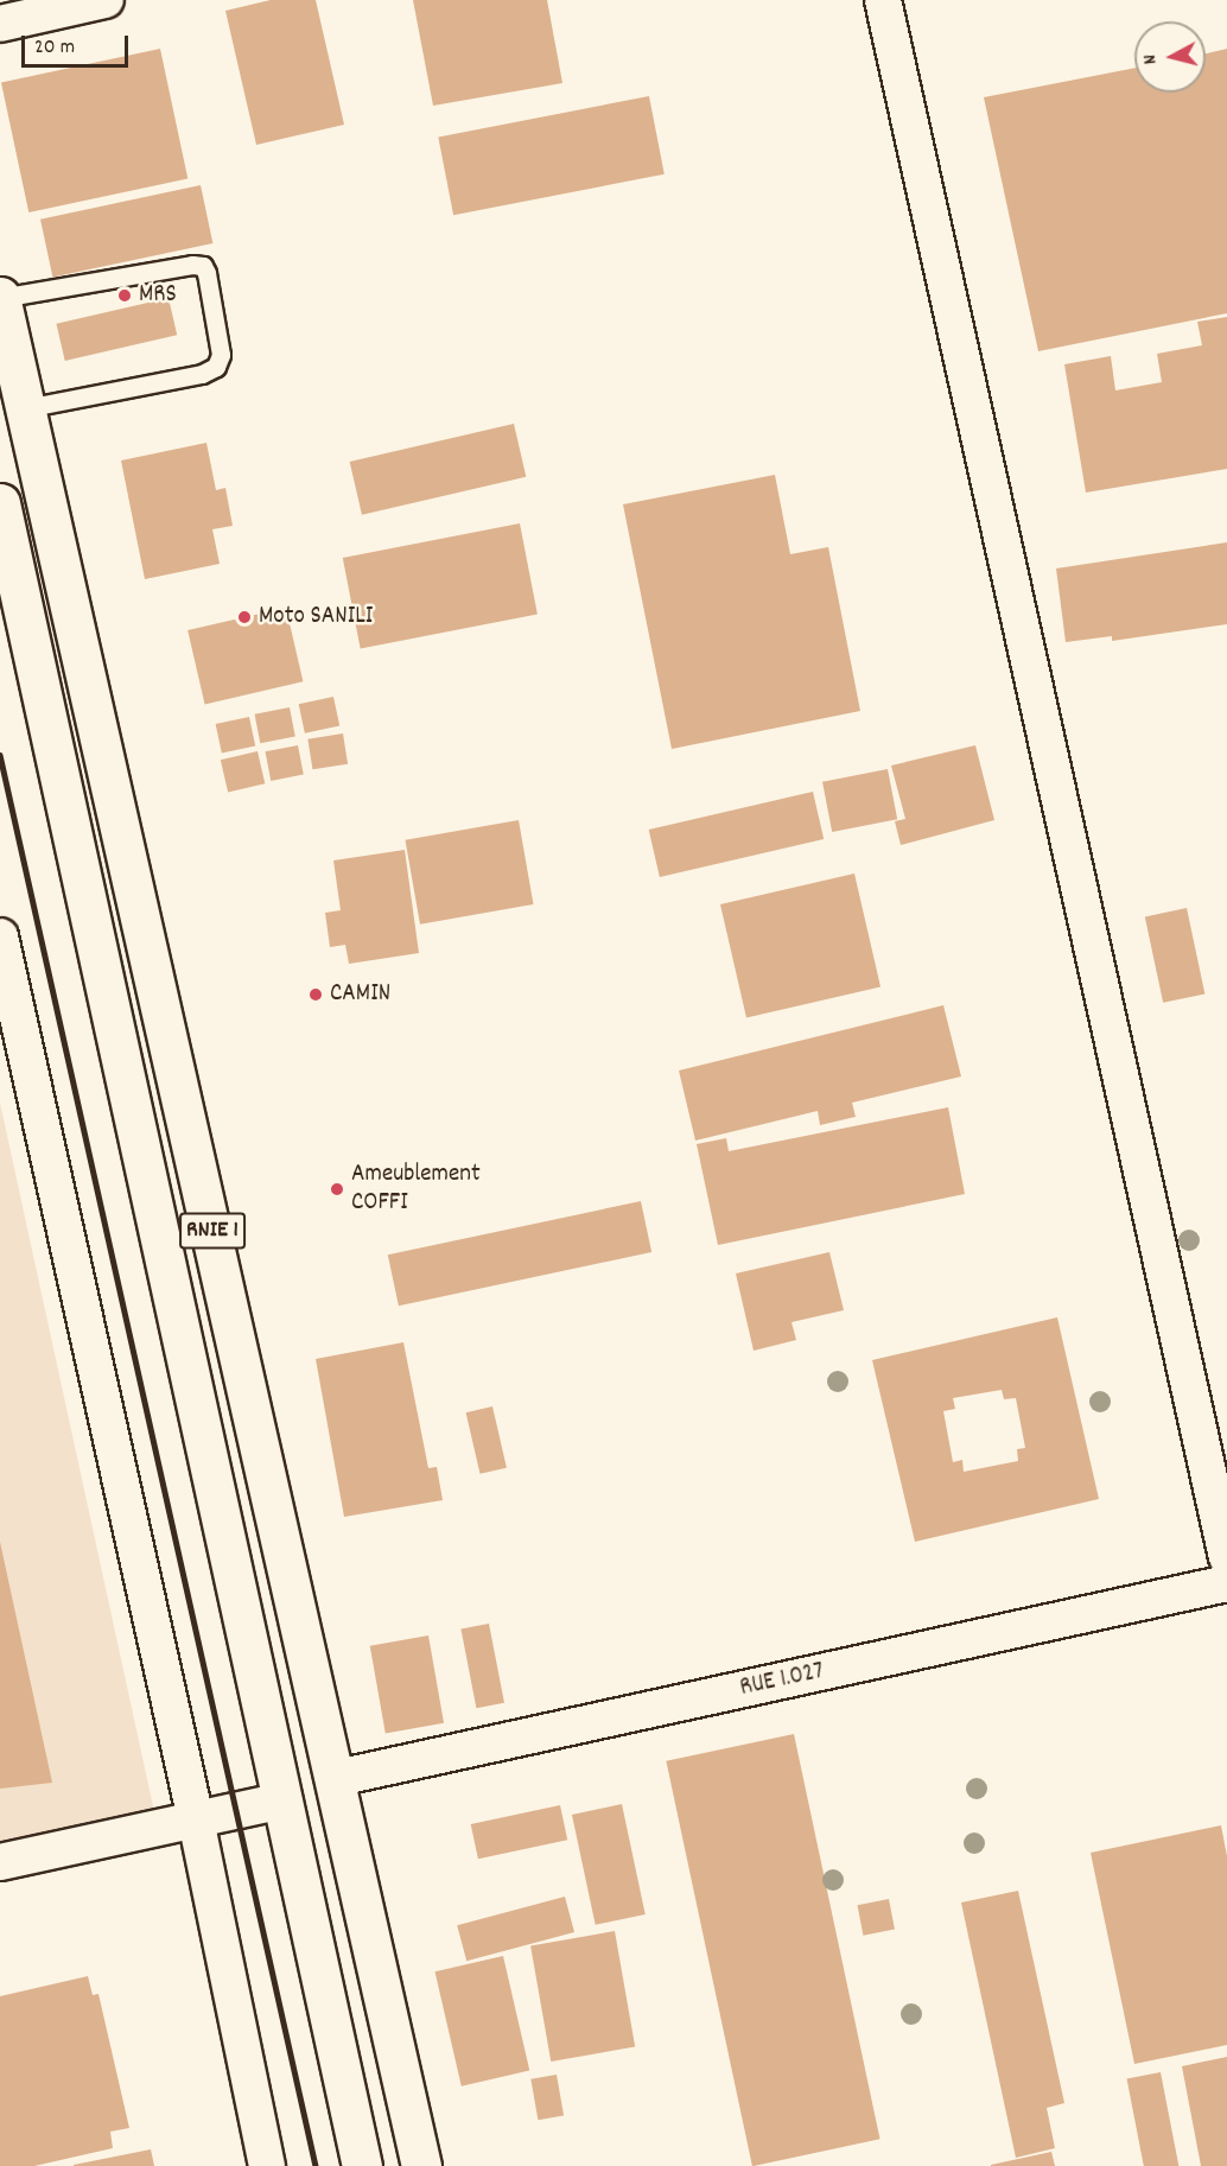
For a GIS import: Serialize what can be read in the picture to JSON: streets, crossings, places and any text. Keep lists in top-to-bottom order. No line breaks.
{"streets":{"highway":["RNIE 1"],"street":["RUE 1.027"]},"crossings":[["RNIE 1","RUE 1.027"]],"places":["MRS","Moto SANILI","CAMIN","Ameublement COFFI"],"scale_bar":"20 m","north":"left"}
